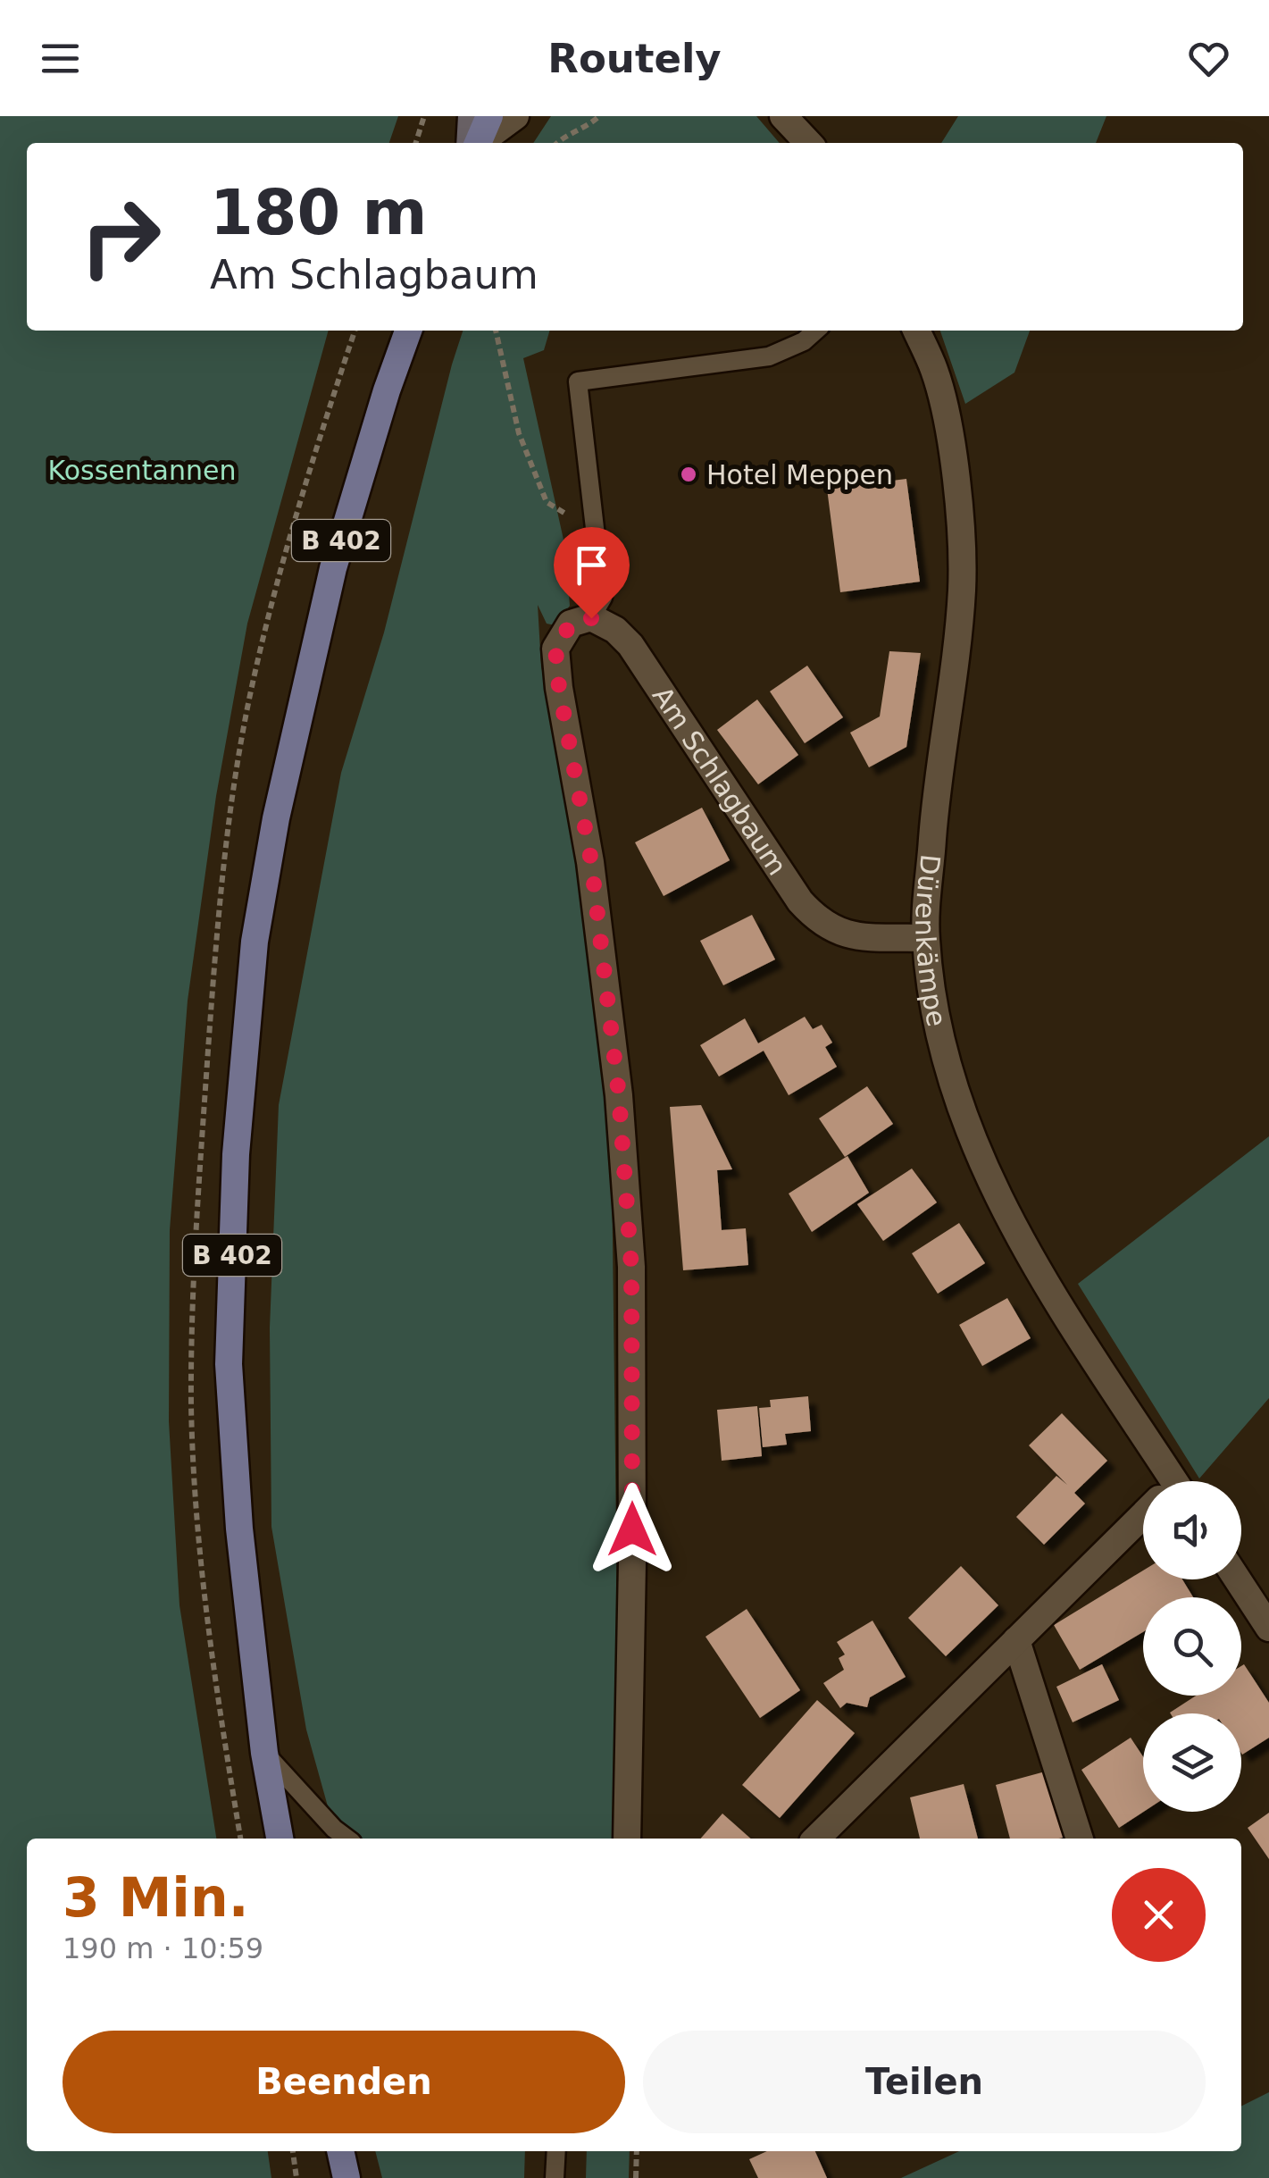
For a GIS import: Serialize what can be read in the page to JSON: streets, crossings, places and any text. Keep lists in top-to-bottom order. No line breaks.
{"streets":{"main road":["B 402"],"street":["Am Schlagbaum","Dürenkämpe"]},"crossings":[["Am Schlagbaum","Dürenkämpe"]],"parks":["Kossentannen"],"places":["Hotel Meppen"],"page":{"header":"Routely","turn":["180 m","Am Schlagbaum"],"heading":["3 Min.","190 m · 10:59"],"buttons":["Beenden","Teilen"]}}
